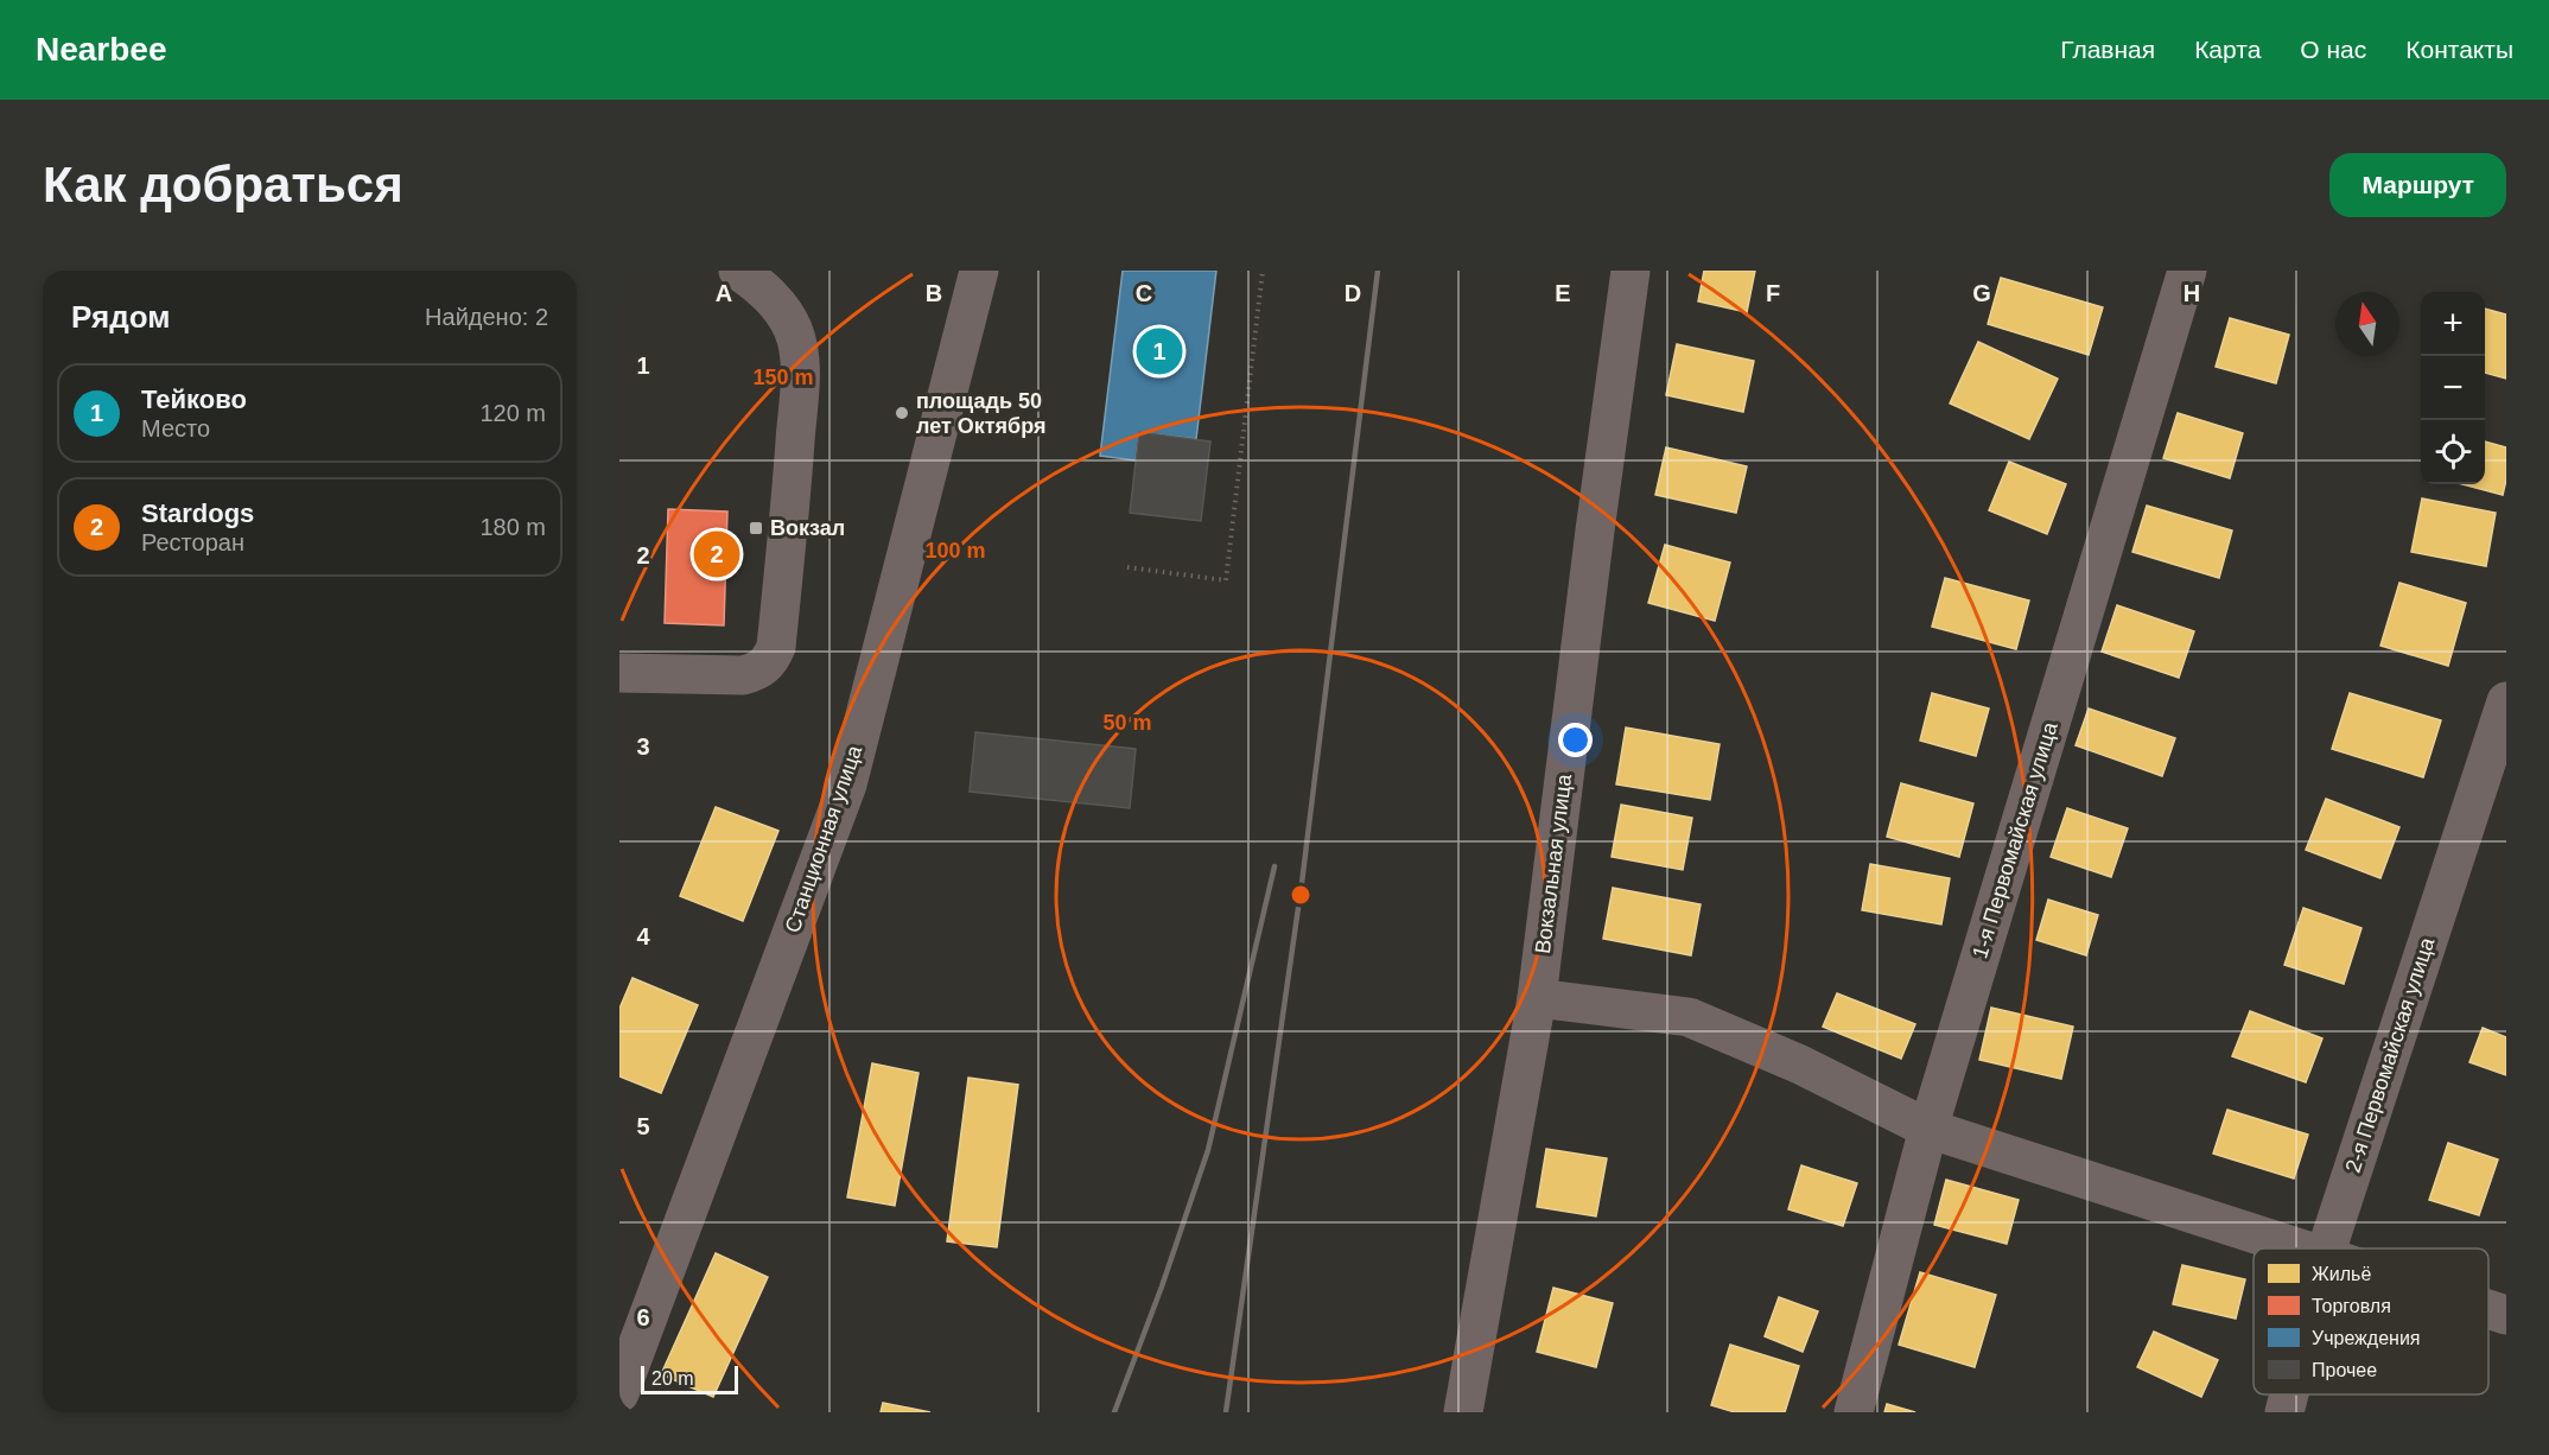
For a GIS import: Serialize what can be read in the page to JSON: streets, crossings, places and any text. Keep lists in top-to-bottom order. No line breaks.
{"streets":{"street":["Станционная улица","1-я Первомайская улица","Вокзальная улица","2-я Первомайская улица"]},"places":{"other":["площадь 50 лет Октября"],"transit":["Вокзал"]},"legend":["Жильё","Торговля","Учреждения","Прочее"],"scale_bar":"20 m","north":"top","page":{"header":"Nearbee","nav":["Главная","Карта","О нас","Контакты"],"buttons":"Маршрут","title":"Как добраться","heading":["Рядом","Найдено: 2"],"map_buttons":["+","−"],"pins":["1","2"],"list":[{"mark":"1","name":"Тейково","note":"Место","value":"120 m"},{"mark":"2","name":"Stardogs","note":"Ресторан","value":"180 m"}],"scale":"20 m"},"grid":{"columns":["A","B","C","D","E","F","G","H"],"rows":["1","2","3","4","5","6"]},"rings":["150 m","100 m","50 m"]}
